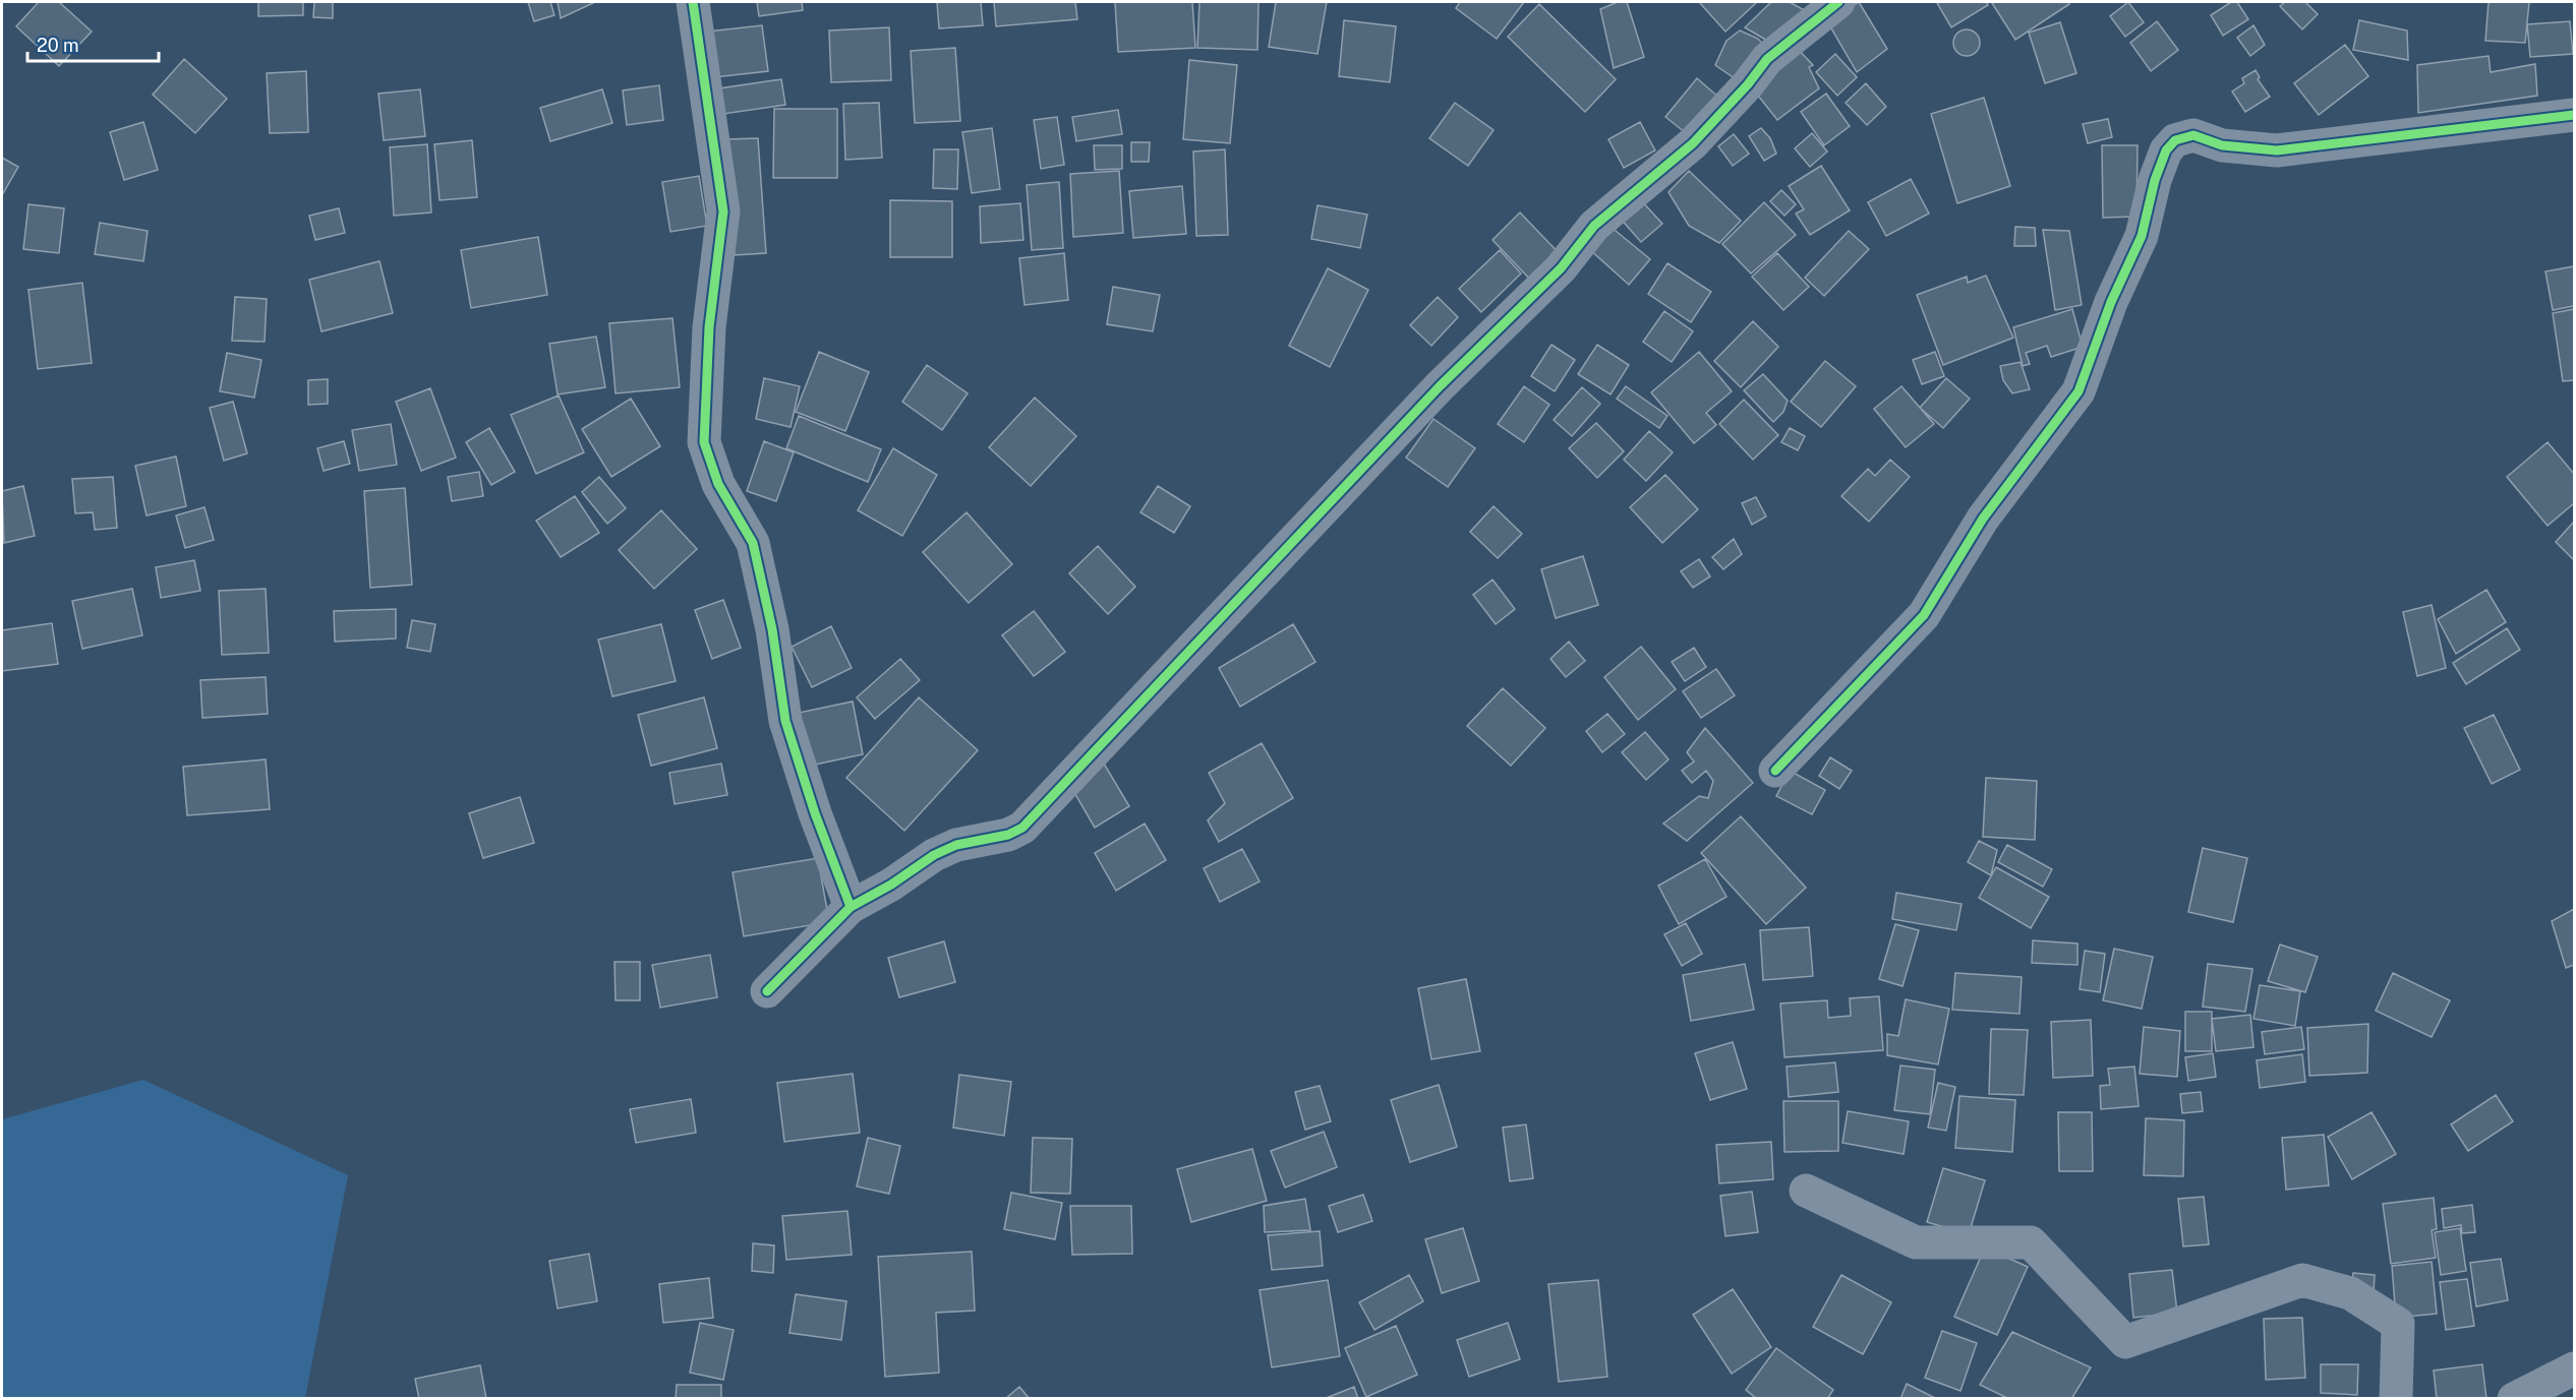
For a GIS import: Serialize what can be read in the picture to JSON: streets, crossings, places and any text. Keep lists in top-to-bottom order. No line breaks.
{"scale_bar":"20 m"}
